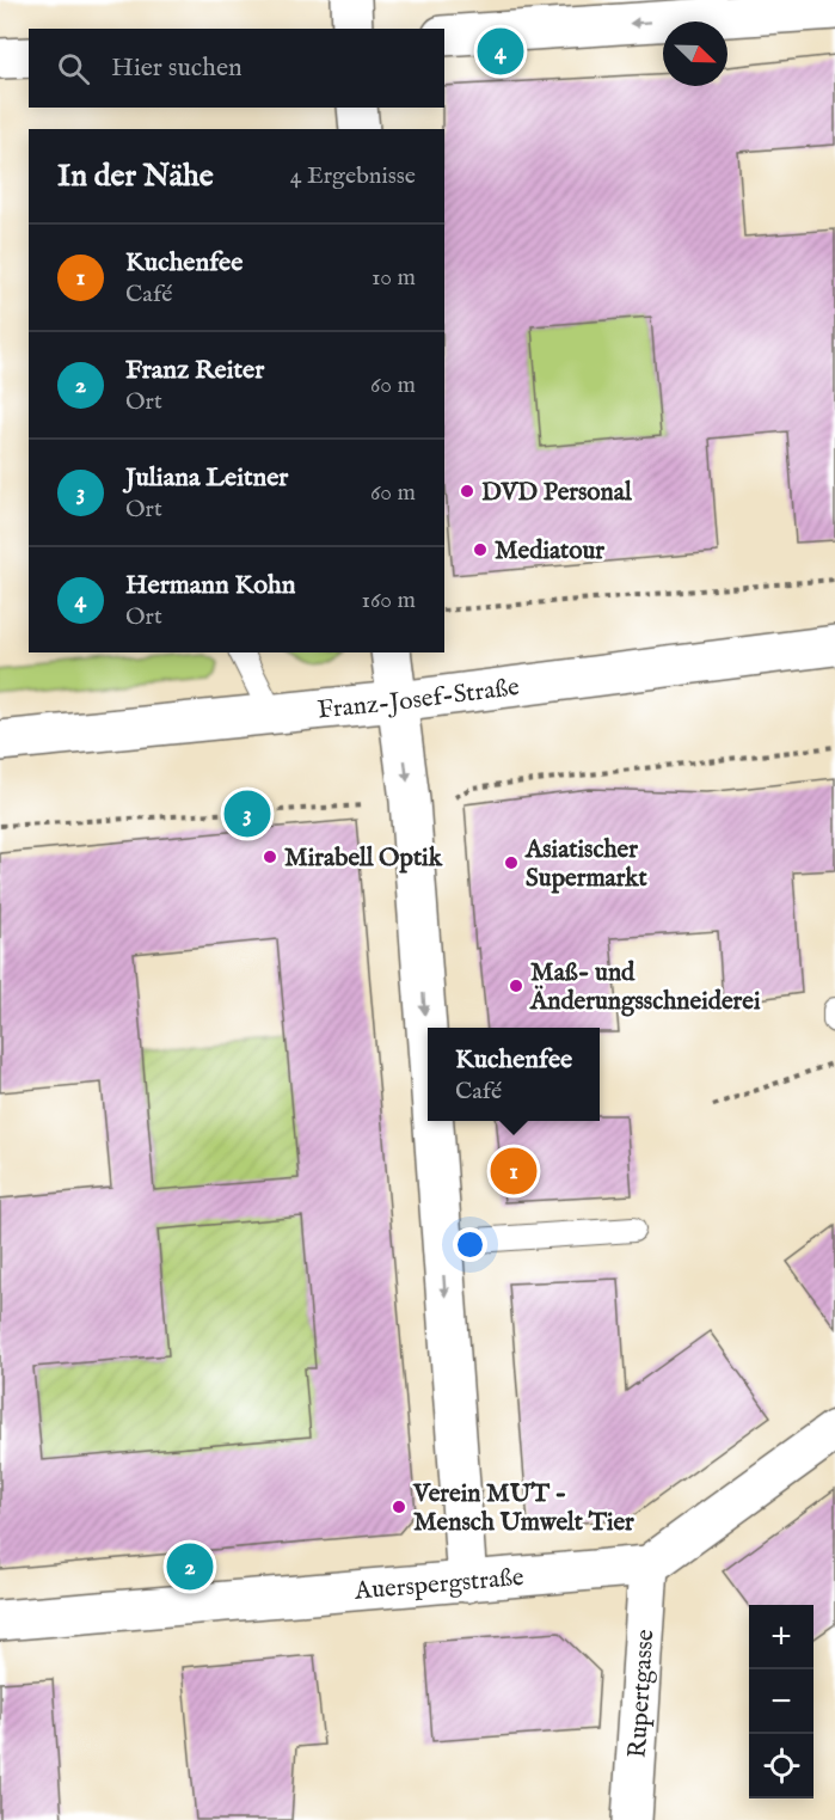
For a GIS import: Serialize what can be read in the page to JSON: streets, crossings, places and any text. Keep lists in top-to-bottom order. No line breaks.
{"streets":{"street":["Franz-Josef-Straße","Auerspergstraße","Rupertgasse"]},"crossings":[["Auerspergstraße","Rupertgasse"]],"places":["DVD Personal","Mediatour","Mirabell Optik","Asiatischer Supermarkt","Maß- und Änderungsschneiderei","Verein MUT - Mensch Umwelt Tier"],"north":"bottom right","page":{"pins":["4","3","1","2"],"search":"Hier suchen","heading":["In der Nähe","4 Ergebnisse"],"list":[{"mark":"1","name":"Kuchenfee","note":"Café","value":"10 m"},{"mark":"2","name":"Franz Reiter","note":"Ort","value":"60 m"},{"mark":"3","name":"Juliana Leitner","note":"Ort","value":"60 m"},{"mark":"4","name":"Hermann Kohn","note":"Ort","value":"160 m"}],"popup":["Kuchenfee","Café"],"map_buttons":["+","−"]}}
